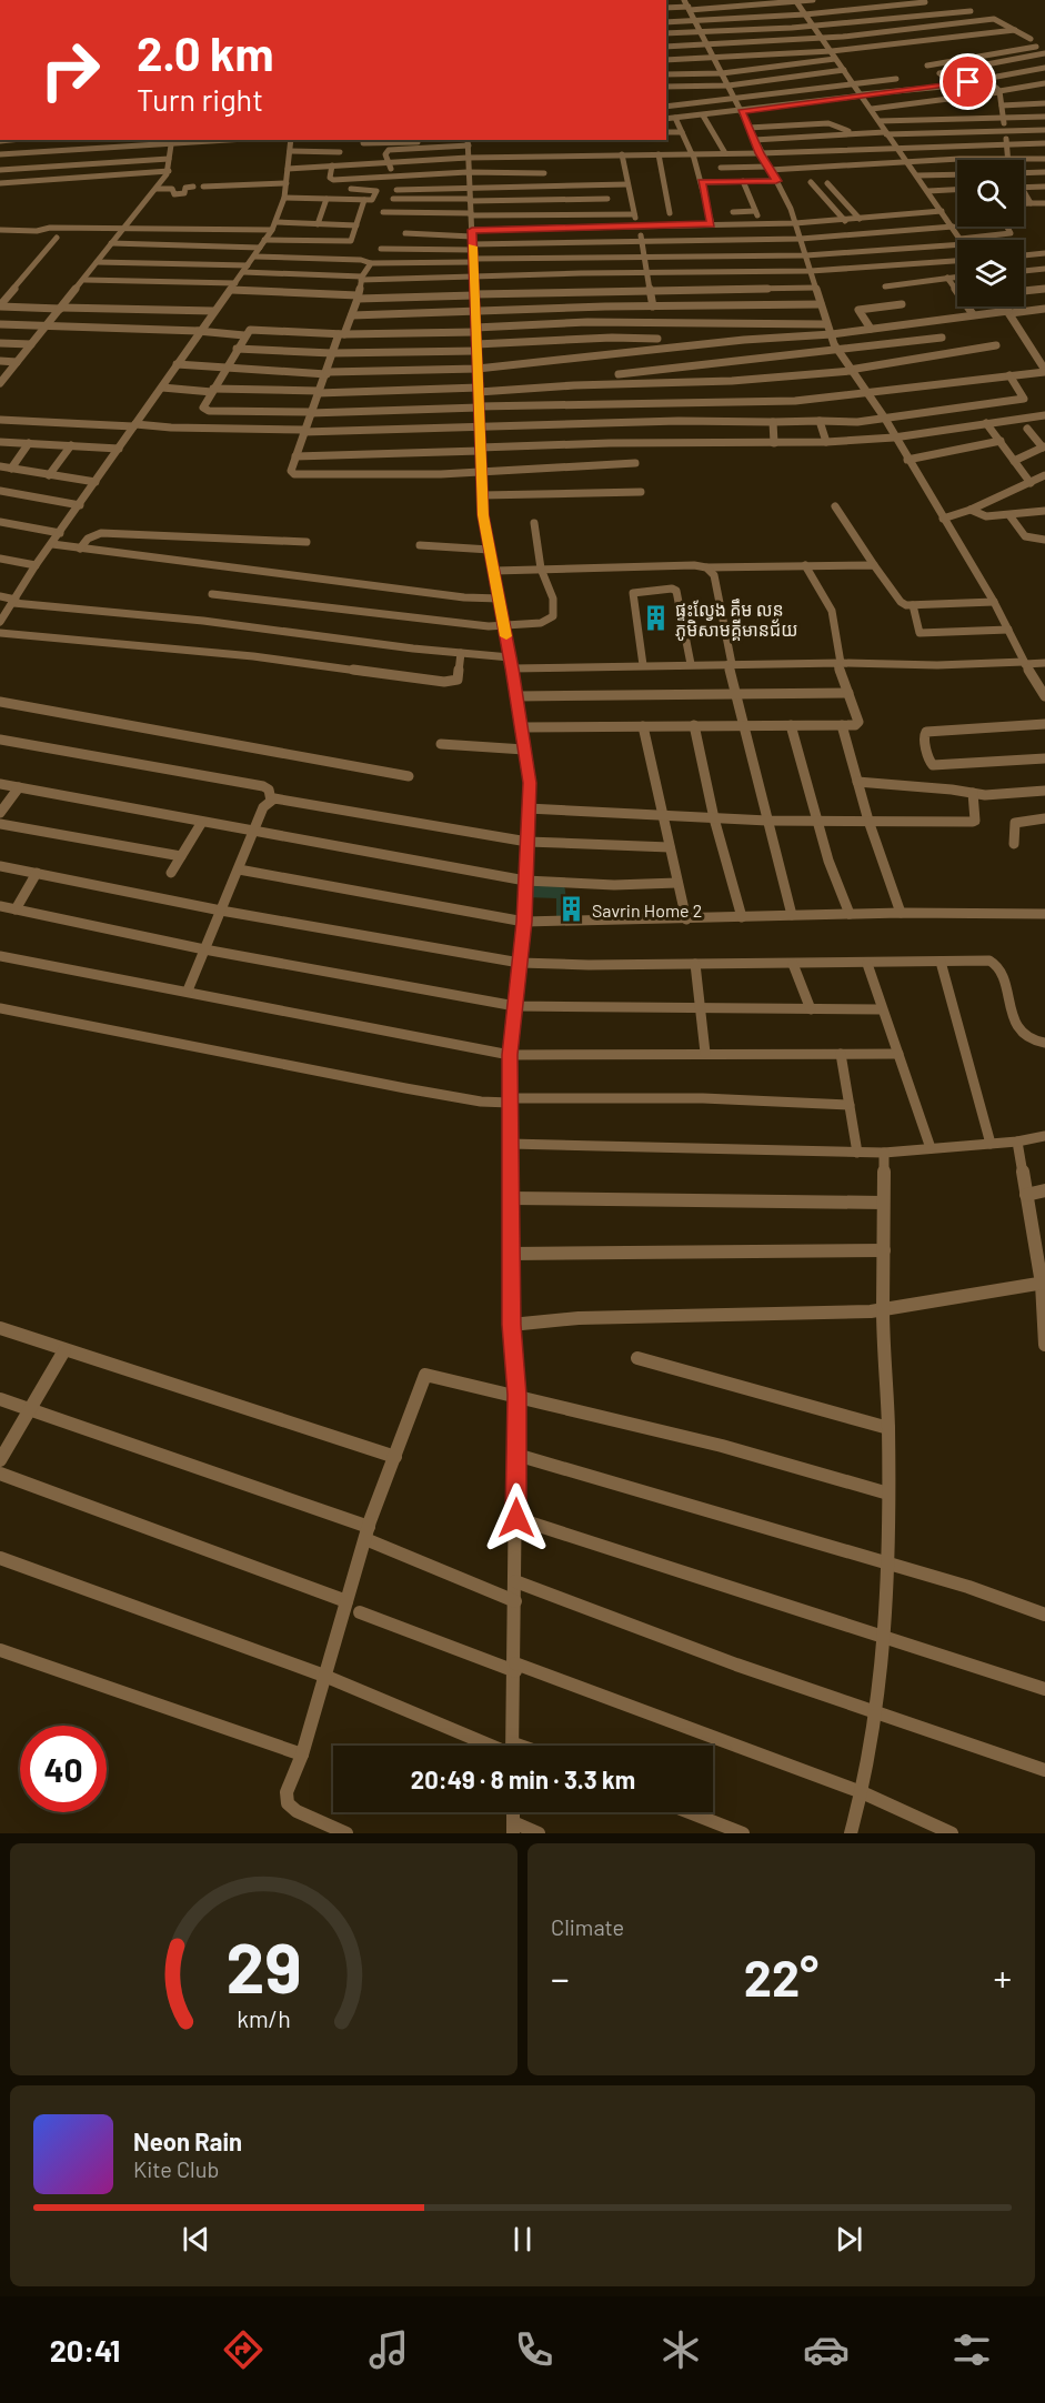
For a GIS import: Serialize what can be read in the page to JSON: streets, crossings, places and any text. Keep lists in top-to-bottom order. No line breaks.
{"places":{"building":["ផ្ទះល្វែង គឹម លន ភូមិសាមគ្គីមានជ័យ","Savrin Home 2"]},"page":{"turn":["2.0 km","Turn right"],"limit":"40","trip":"20:49 · 8 min · 3.3 km","tile":"Climate","heat":["−","22°","+"],"song":["Neon Rain","Kite Club"],"tabs":"20:41","gauge":["29","km/h"]}}
